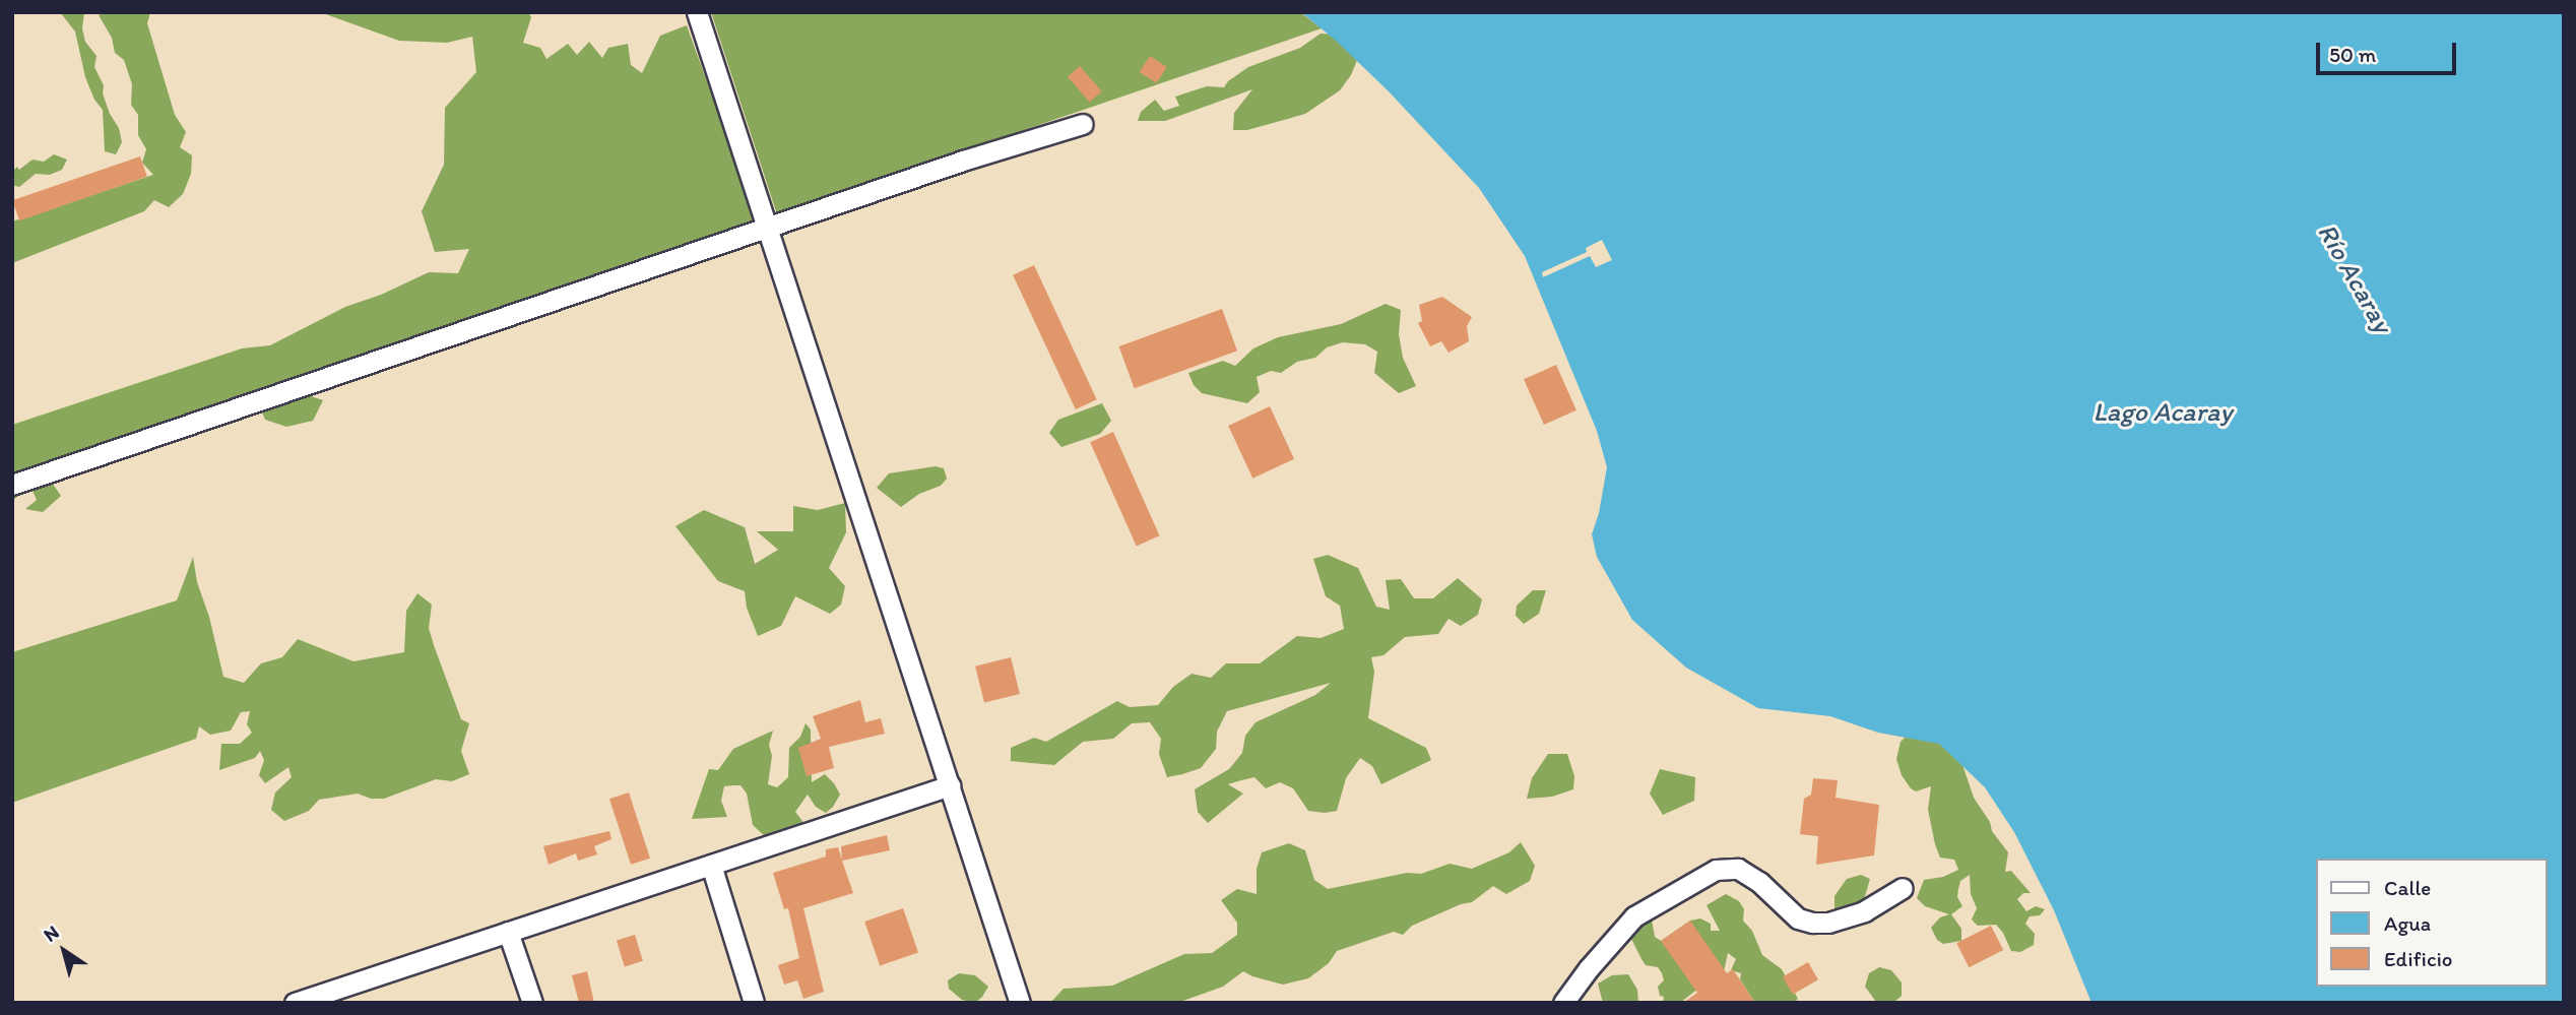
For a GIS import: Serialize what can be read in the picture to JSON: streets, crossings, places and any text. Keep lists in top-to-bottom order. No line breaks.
{"water":["Río Acaray","Lago Acaray"],"legend":["Calle","Agua","Edificio"],"scale_bar":"50 m","north":"top left"}
